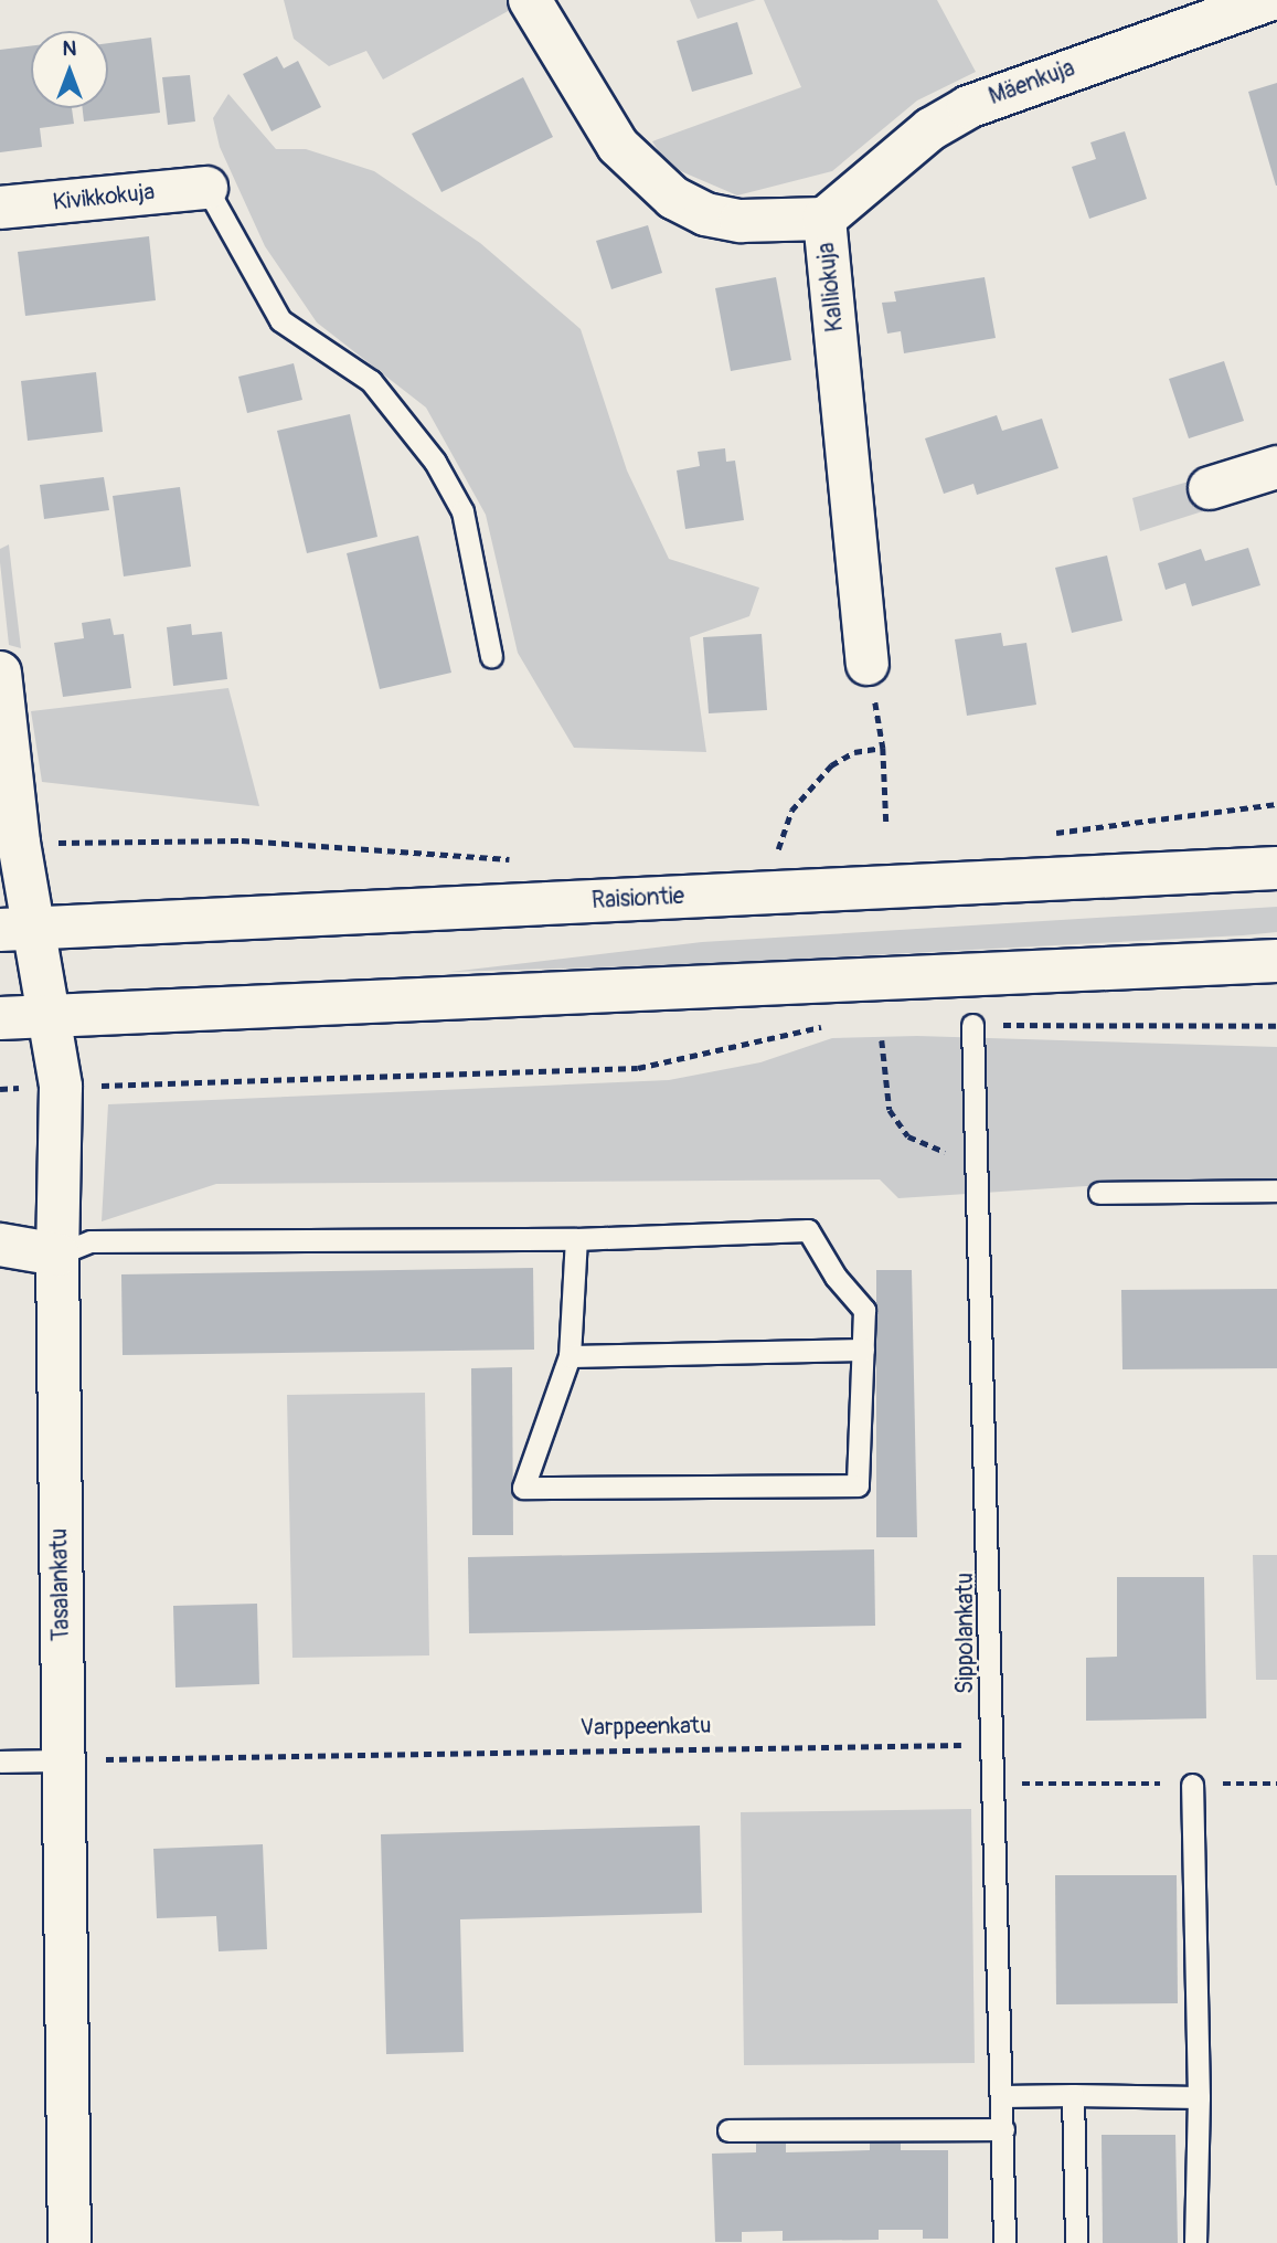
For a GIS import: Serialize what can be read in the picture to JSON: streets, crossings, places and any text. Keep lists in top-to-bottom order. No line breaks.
{"streets":{"street":["Mäenkuja","Kivikkokuja","Kalliokuja","Raisiontie","Tasalankatu"],"lane":["Sippolankatu"],"path":["Varppeenkatu"]},"crossings":[["Mäenkuja","Kalliokuja"],["Raisiontie","Tasalankatu"],["Tasalankatu","Varppeenkatu"],["Sippolankatu","Varppeenkatu"]],"north":"top"}
